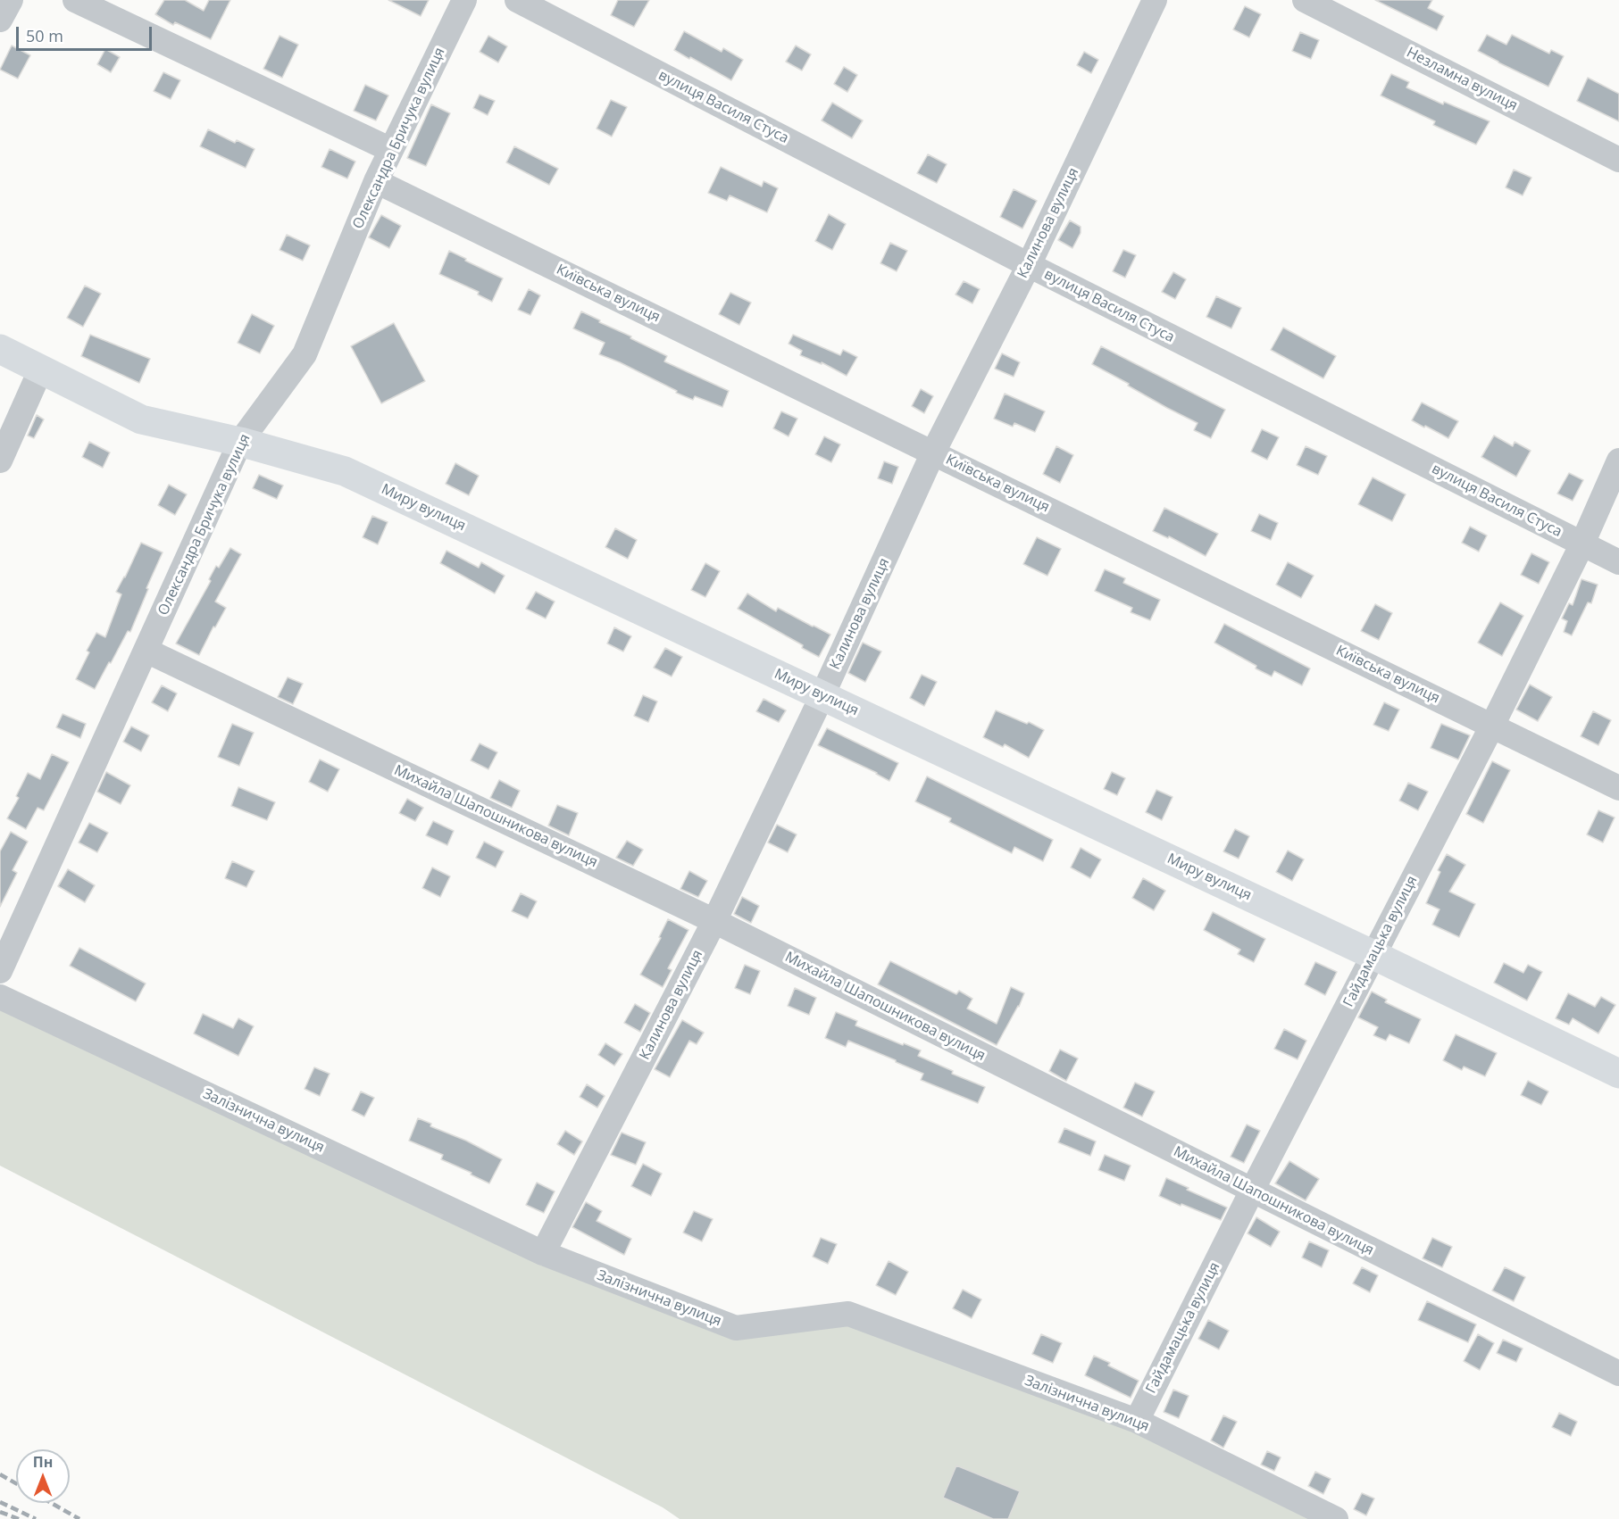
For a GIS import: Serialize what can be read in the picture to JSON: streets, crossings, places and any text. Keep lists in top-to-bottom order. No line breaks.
{"streets":{"main road":["Миру вулиця"],"street":["Незламна вулиця","вулиця Василя Стуса","Олександра Бричука вулиця","Калинова вулиця","Київська вулиця","Михайла Шапошникова вулиця","Гайдамацька вулиця","Залізнична вулиця"]},"crossings":[["вулиця Василя Стуса","Калинова вулиця"],["вулиця Василя Стуса","Гайдамацька вулиця"],["Олександра Бричука вулиця","Київська вулиця"],["Олександра Бричука вулиця","Миру вулиця"],["Олександра Бричука вулиця","Михайла Шапошникова вулиця"],["Калинова вулиця","Київська вулиця"],["Калинова вулиця","Миру вулиця"],["Калинова вулиця","Михайла Шапошникова вулиця"],["Калинова вулиця","Залізнична вулиця"],["Київська вулиця","Гайдамацька вулиця"],["Миру вулиця","Гайдамацька вулиця"],["Михайла Шапошникова вулиця","Гайдамацька вулиця"],["Гайдамацька вулиця","Залізнична вулиця"]],"scale_bar":"50 m","north":"top"}
